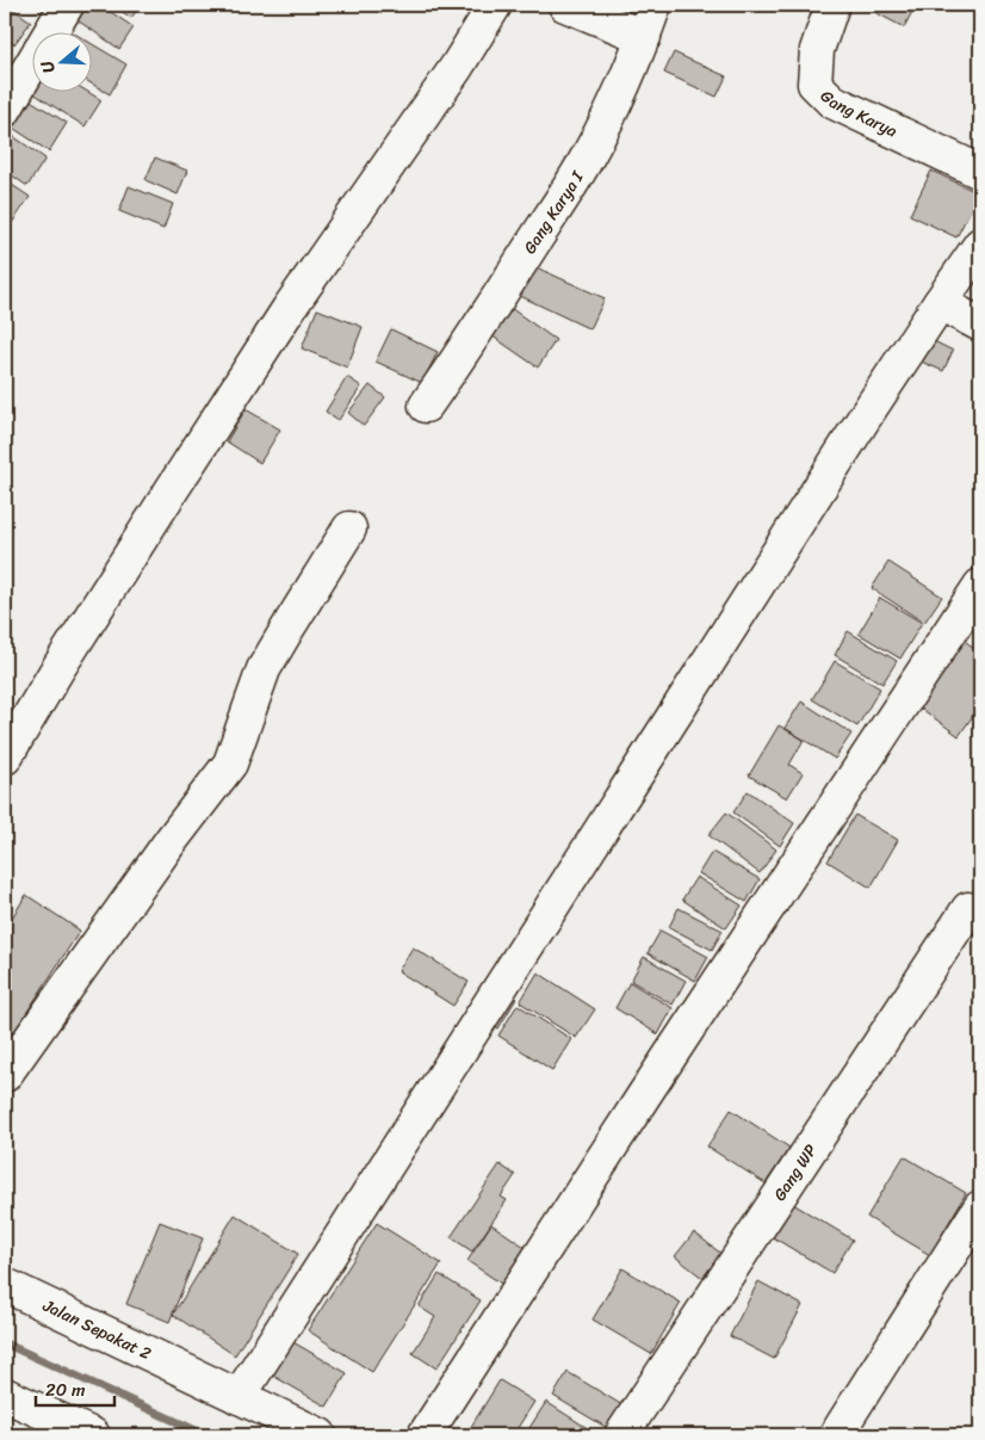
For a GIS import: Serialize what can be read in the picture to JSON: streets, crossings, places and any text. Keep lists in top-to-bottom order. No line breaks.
{"streets":{"street":["Gang Karya","Gang Karya I","Gang WP","Jalan Sepakat 2"]},"scale_bar":"20 m","north":"left"}
